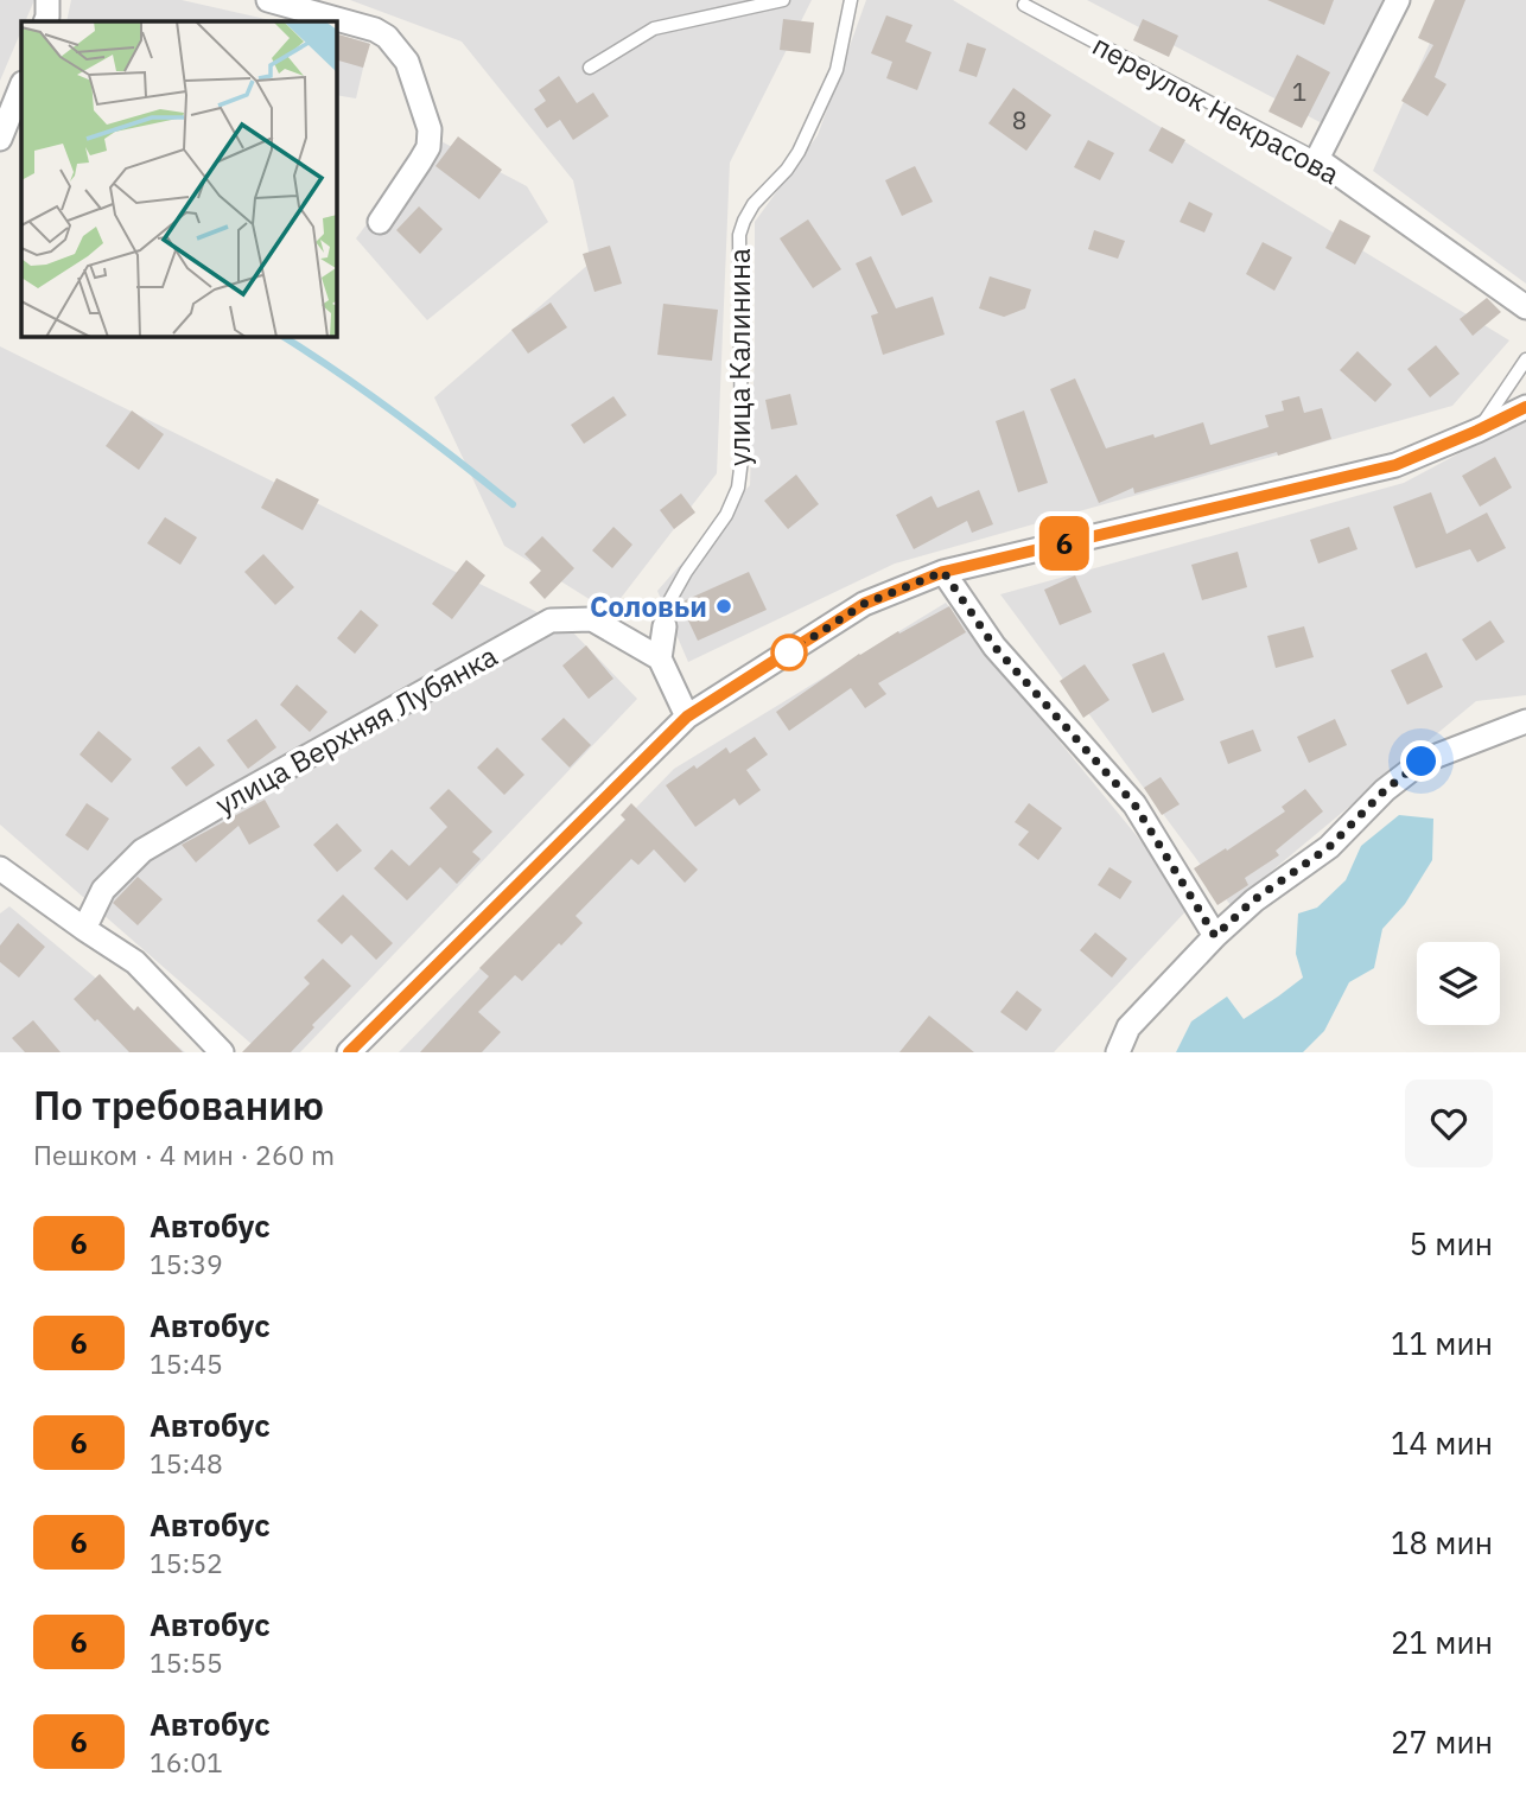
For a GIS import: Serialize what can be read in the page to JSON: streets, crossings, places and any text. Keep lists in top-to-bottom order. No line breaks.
{"streets":{"street":["переулок Некрасова","улица Калинина","улица Верхняя Лубянка"]},"crossings":[["улица Калинина","улица Верхняя Лубянка"]],"places":["Соловьи"],"lines":["bus line 6"],"house_numbers":["1","8"],"page":{"on_map":"6","heading":["По требованию","Пешком · 4 мин · 260 m"],"list":[{"mark":"6","name":"Автобус","note":"15:39","value":"5 мин"},{"mark":"6","name":"Автобус","note":"15:45","value":"11 мин"},{"mark":"6","name":"Автобус","note":"15:48","value":"14 мин"},{"mark":"6","name":"Автобус","note":"15:52","value":"18 мин"},{"mark":"6","name":"Автобус","note":"15:55","value":"21 мин"},{"mark":"6","name":"Автобус","note":"16:01","value":"27 мин"}]}}
